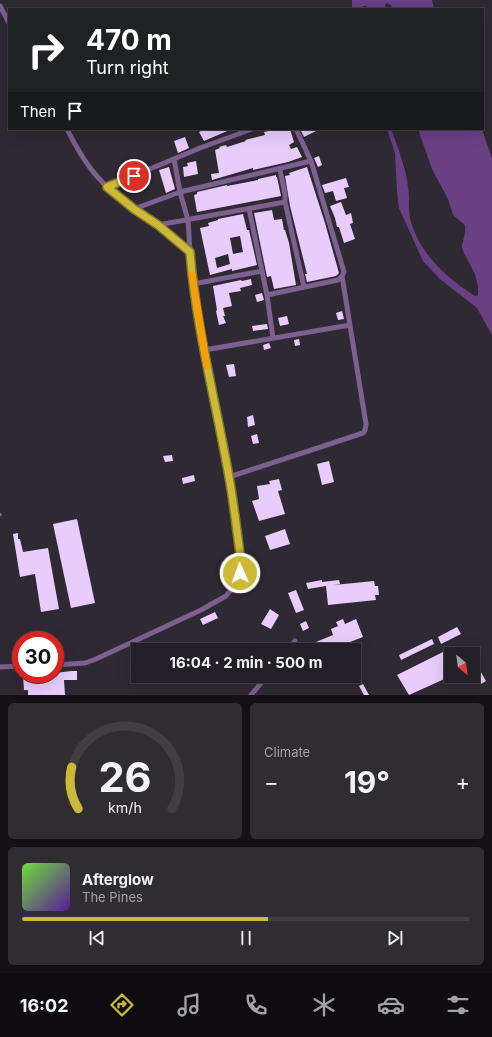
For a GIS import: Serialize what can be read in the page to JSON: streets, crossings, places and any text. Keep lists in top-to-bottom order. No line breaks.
{"north":"bottom right","page":{"turn":["470 m","Turn right"],"then":"Then","limit":"30","trip":"16:04 · 2 min · 500 m","tile":"Climate","heat":["−","19°","+"],"song":["Afterglow","The Pines"],"tabs":"16:02","gauge":["26","km/h"]}}
